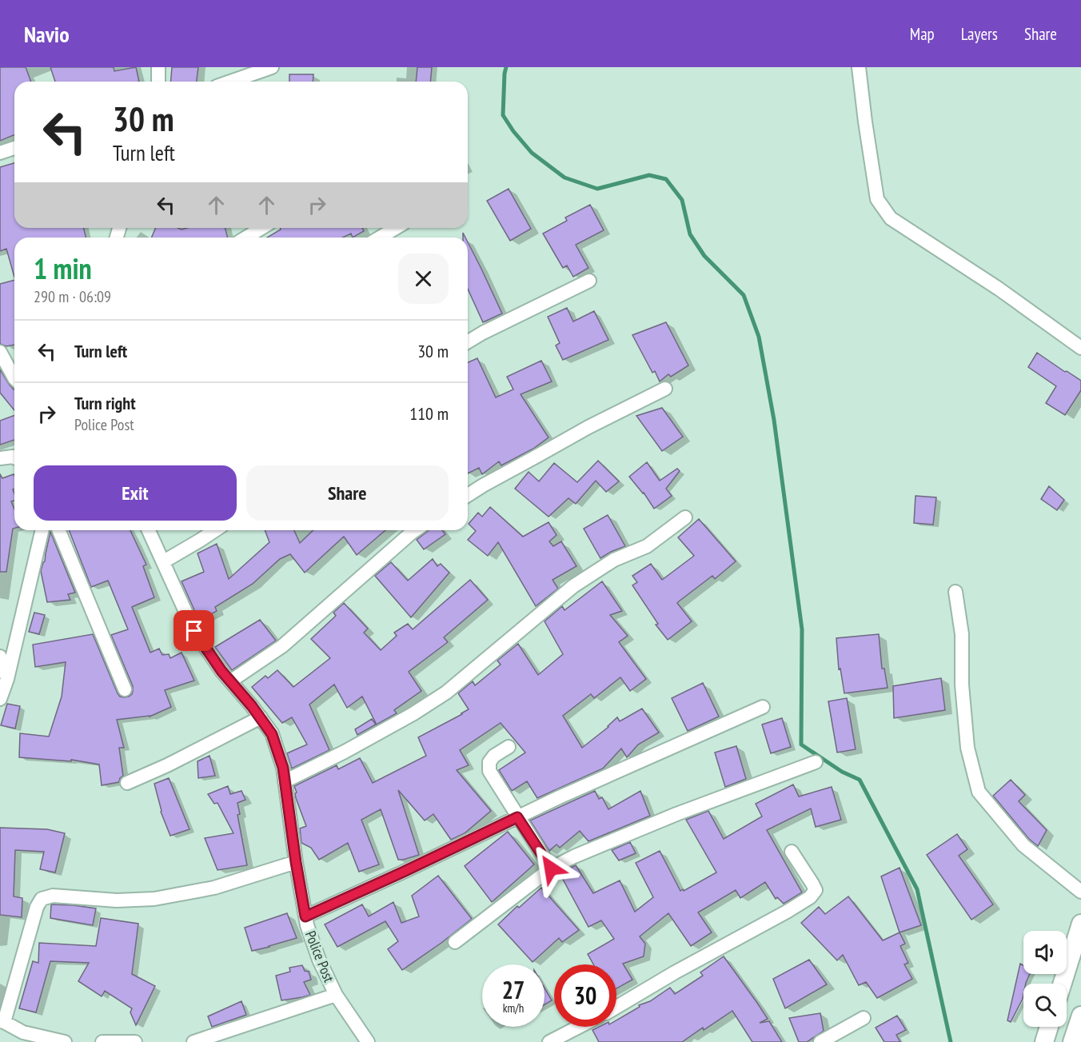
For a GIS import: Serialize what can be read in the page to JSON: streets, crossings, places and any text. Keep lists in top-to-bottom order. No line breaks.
{"streets":{"street":["Police Post"]},"page":{"header":"Navio","nav":["Map","Layers","Share"],"turn":["30 m","Turn left"],"heading":["1 min","290 m · 06:09"],"list":[{"name":"Turn left","value":"30 m"},{"name":"Turn right","note":"Police Post","value":"110 m"}],"buttons":["Exit","Share"],"speed":"27 km/h","limit":"30"}}
